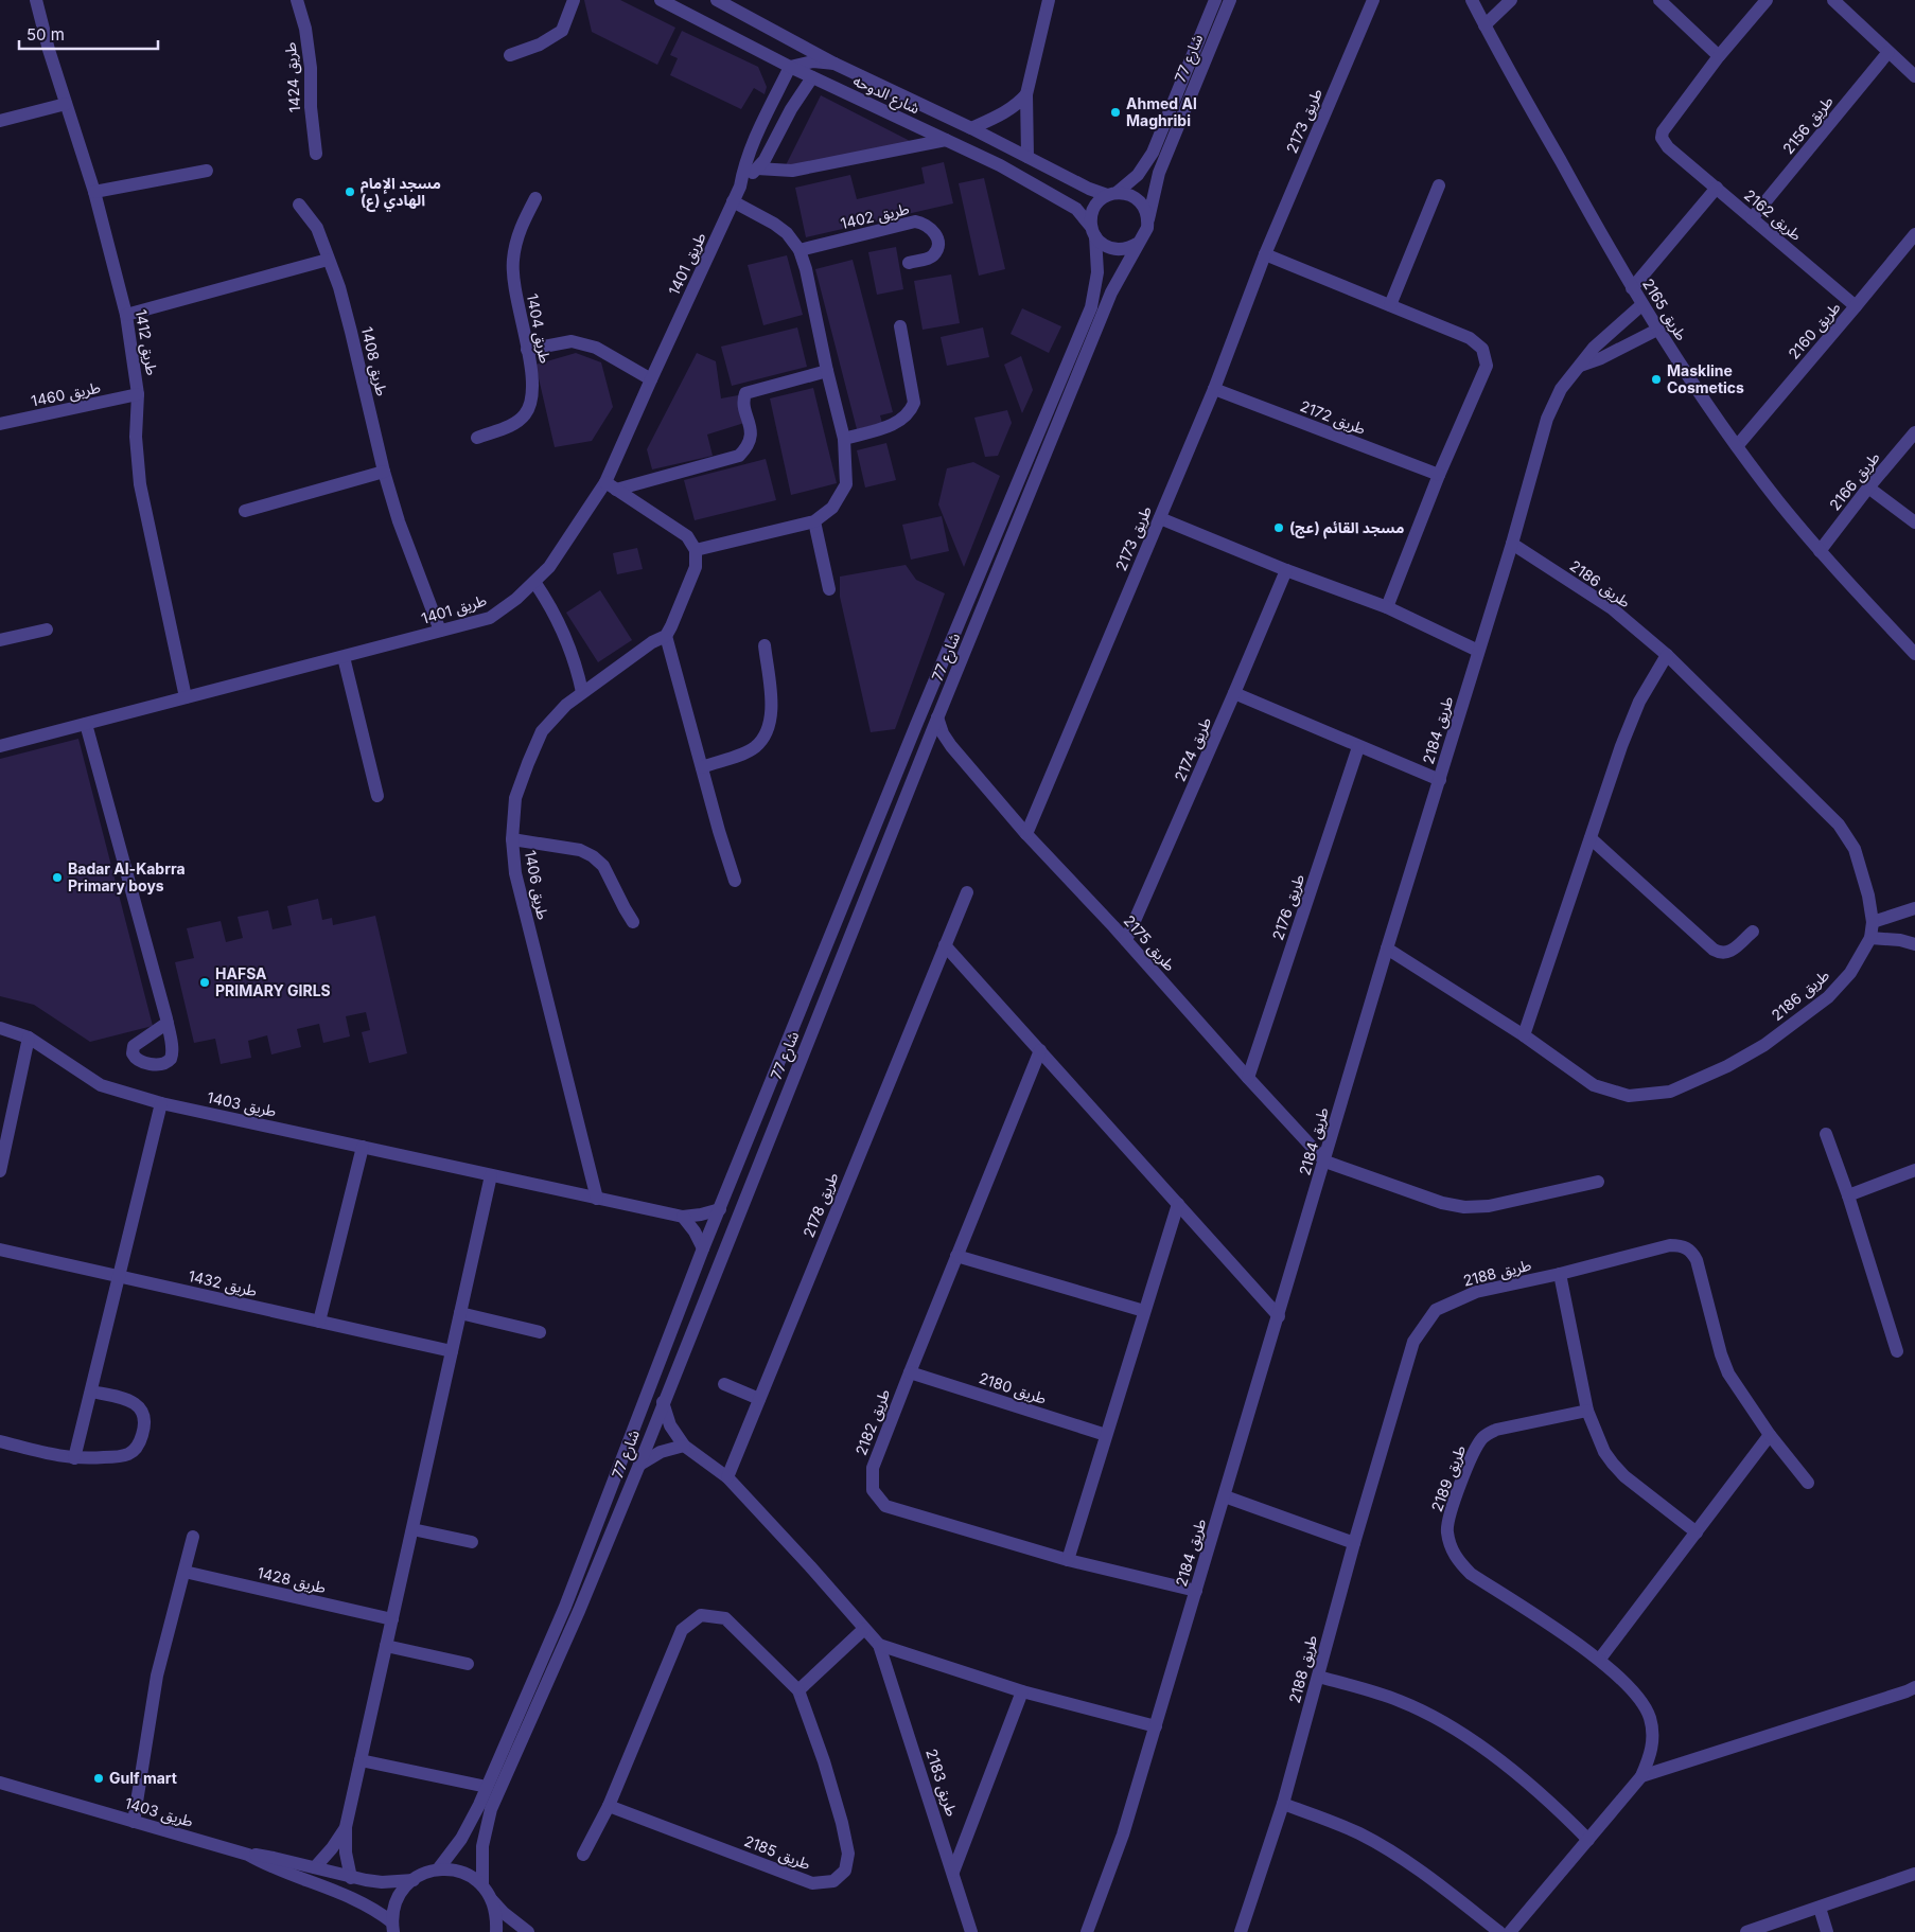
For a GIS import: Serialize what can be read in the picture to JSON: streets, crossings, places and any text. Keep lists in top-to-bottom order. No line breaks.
{"streets":{"street":["شارع 77","طريق 1424","شارع الدوحه","طريق 2173","طريق 2156","طريق 2162","طريق 1402","طريق 1401","طريق 2165","طريق 1404","طريق 2160","طريق 1412","طريق 1408","طريق 1460","طريق 2172","طريق 2166","طريق 2186","طريق 2184","طريق 2174","طريق 1406","طريق 2176","طريق 2175","طريق 1403","طريق 2178","طريق 2188","طريق 1432","طريق 2180","طريق 2182","طريق 2189","طريق 1428","طريق 2183","طريق 2185"]},"crossings":[["شارع 77","شارع الدوحه"],["شارع 77","طريق 2175"],["شارع 77","طريق 1403"],["شارع 77","طريق 2183"],["شارع الدوحه","طريق 1401"],["طريق 2173","طريق 2172"],["طريق 2173","طريق 2175"],["طريق 2156","طريق 2162"],["طريق 2162","طريق 2160"],["طريق 1401","طريق 1412"],["طريق 1401","طريق 1408"],["طريق 2165","طريق 2160"],["طريق 2165","طريق 2166"],["طريق 2165","طريق 2184"],["طريق 1412","طريق 1460"],["طريق 2186","طريق 2184"],["طريق 2184","طريق 2175"],["طريق 2184","طريق 2182"],["طريق 2184","طريق 2183"],["طريق 2174","طريق 2175"],["طريق 1406","طريق 1403"],["طريق 2176","طريق 2175"],["طريق 2178","طريق 2183"],["طريق 2180","طريق 2182"]],"places":["Ahmed Al Maghribi","مسجد الإمام الهادي (ع)","Maskline Cosmetics","مسجد القائم (عج)","Badar Al-Kabrra Primary boys","HAFSA PRIMARY GIRLS","Gulf mart"],"scale_bar":"50 m"}
